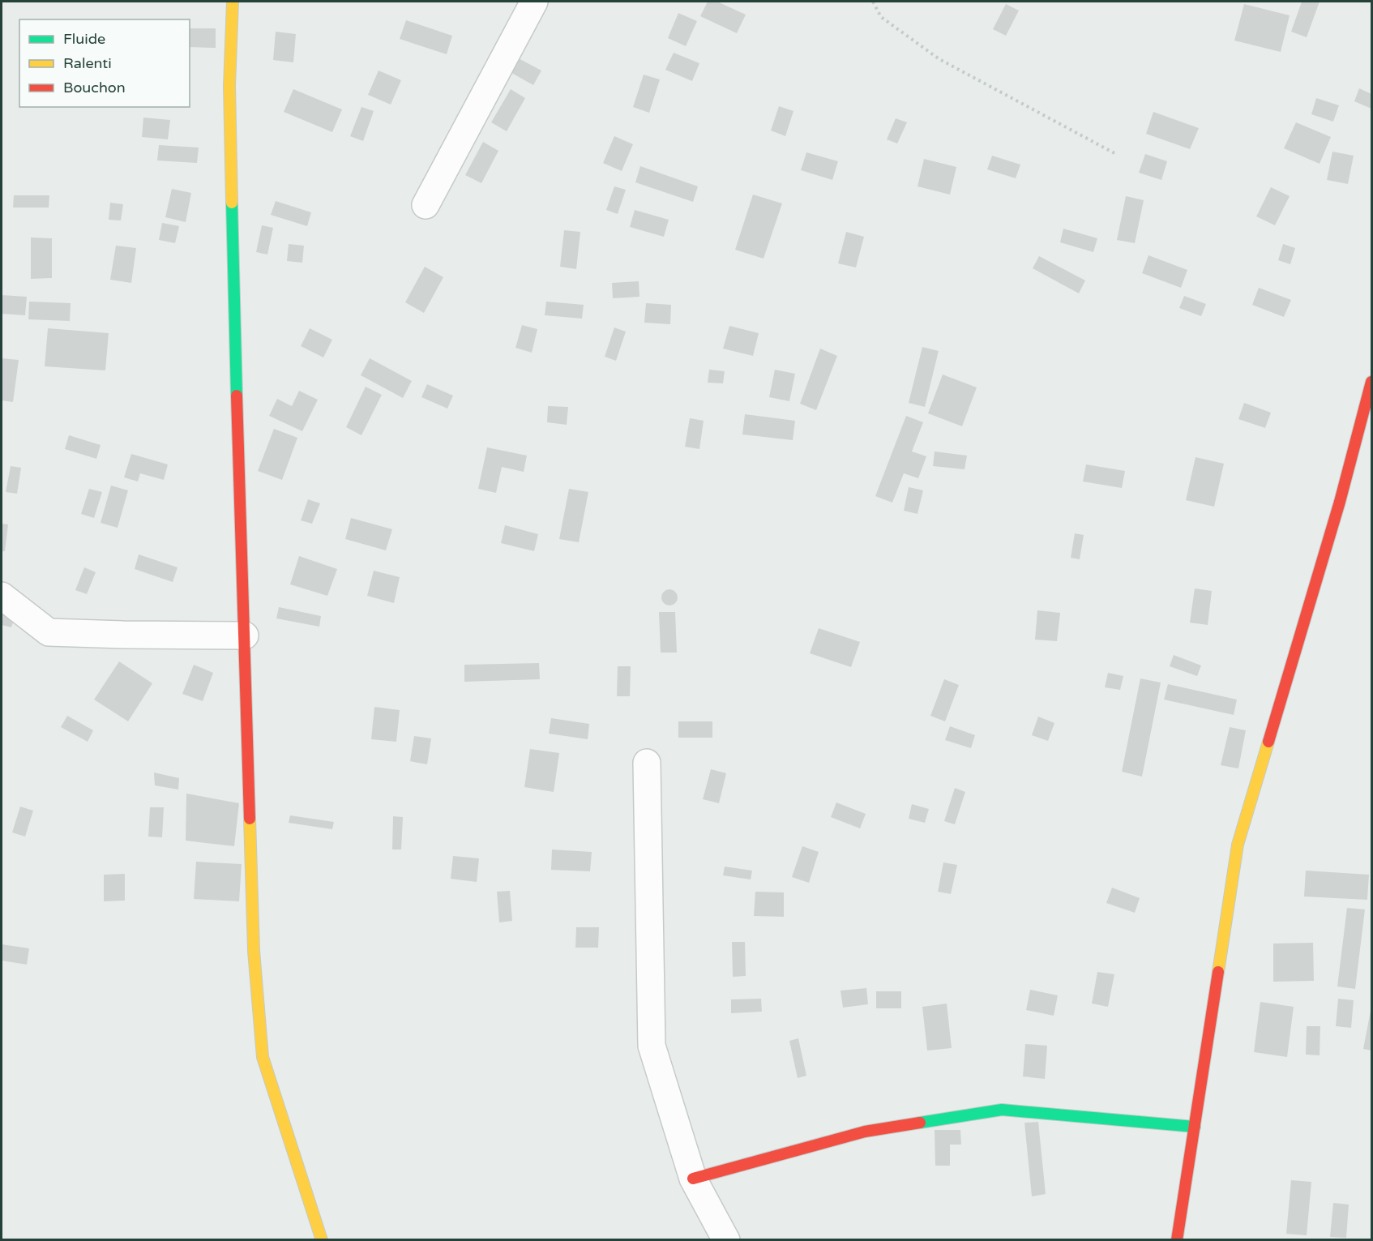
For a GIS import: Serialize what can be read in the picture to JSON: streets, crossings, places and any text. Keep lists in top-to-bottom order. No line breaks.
{"legend":["Fluide","Ralenti","Bouchon"]}
